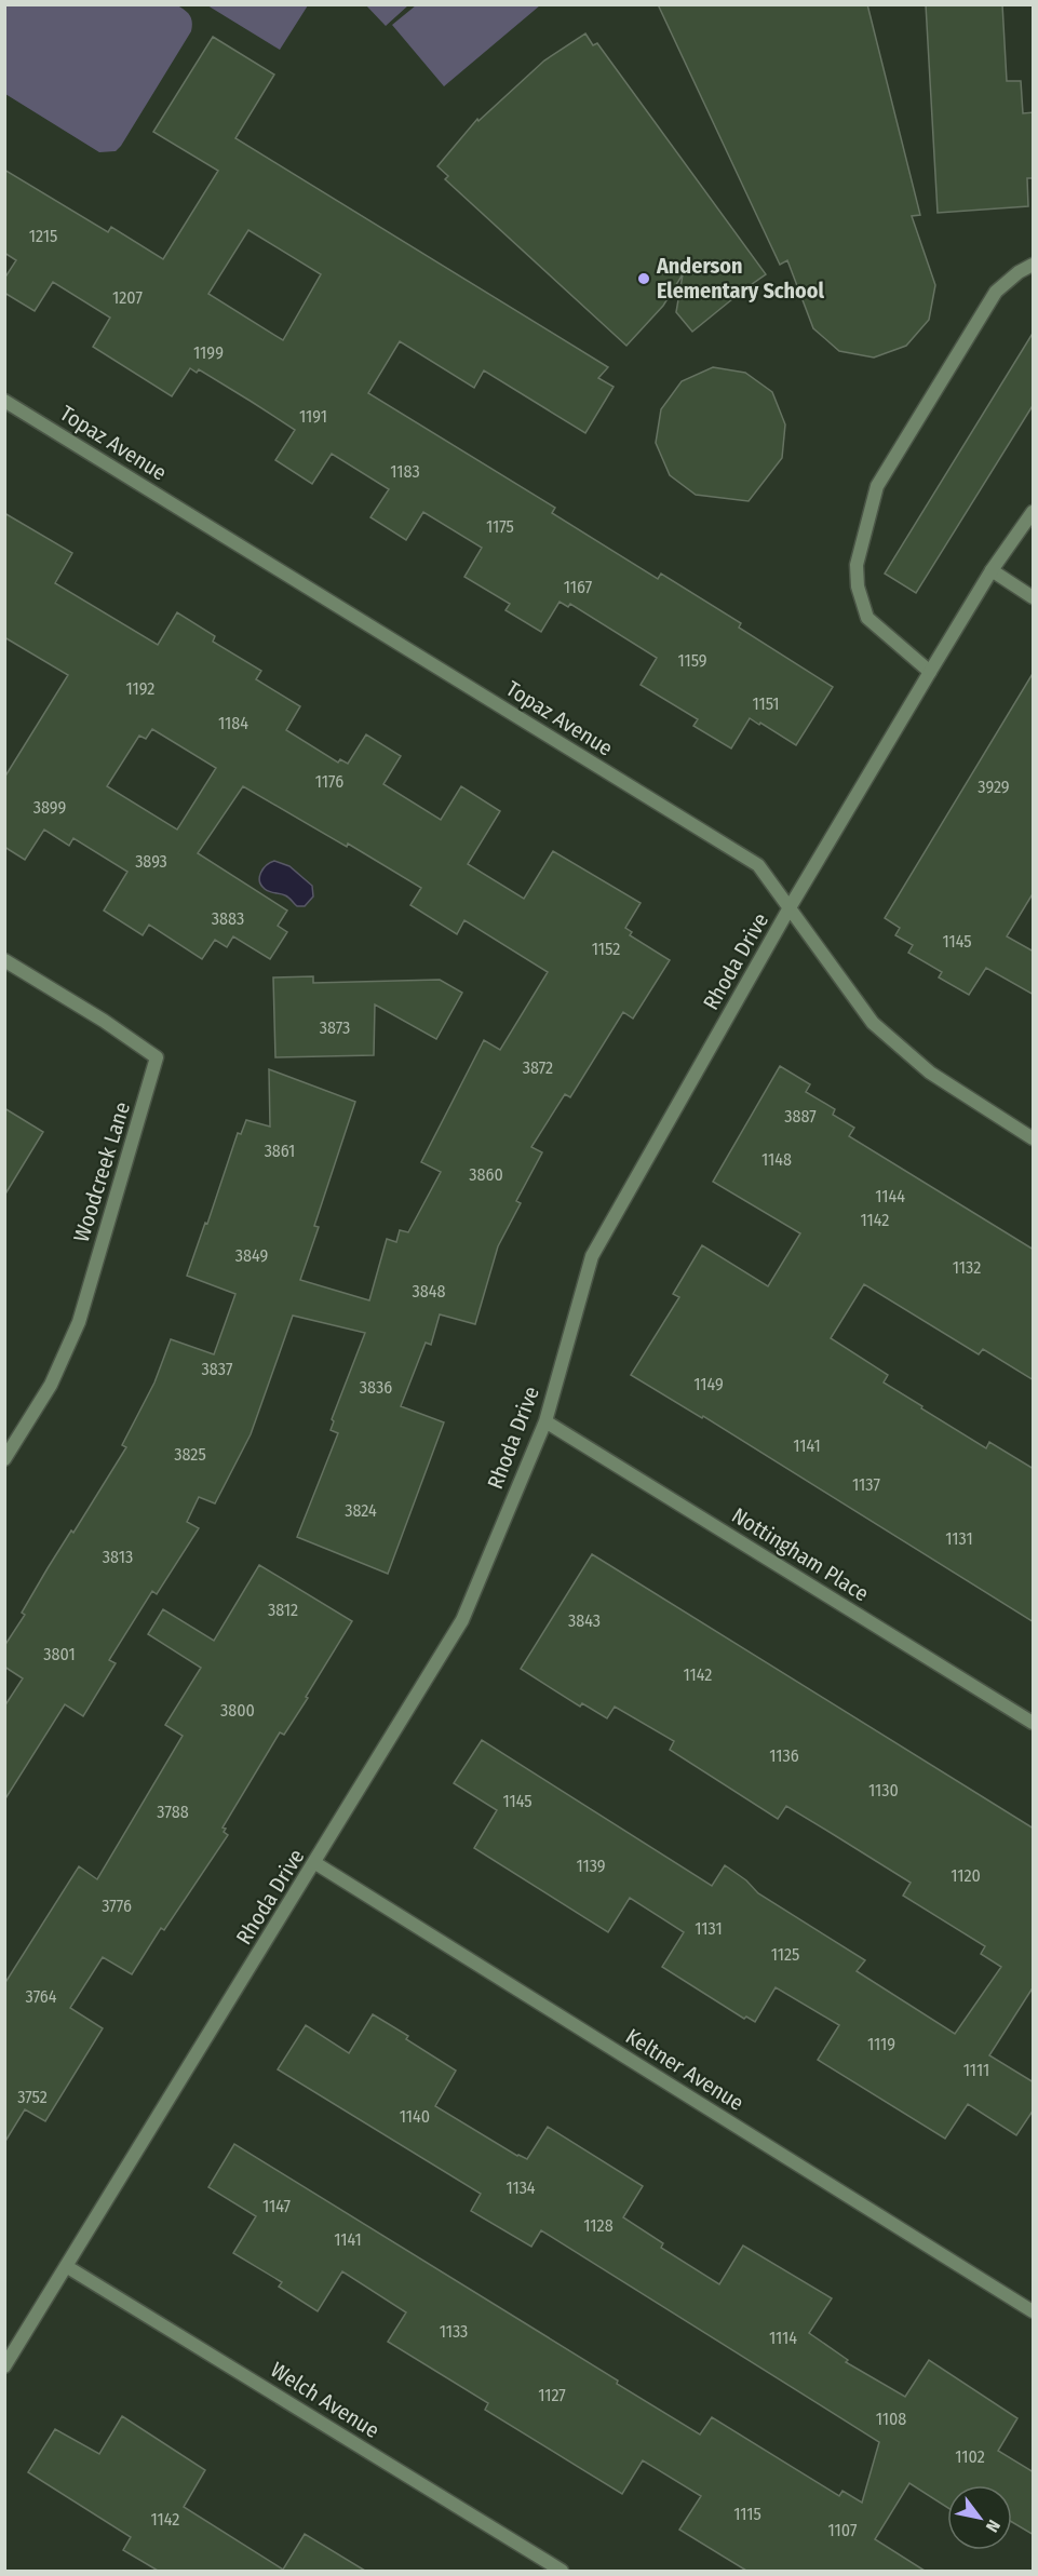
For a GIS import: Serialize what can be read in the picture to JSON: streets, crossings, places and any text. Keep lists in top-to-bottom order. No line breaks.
{"streets":{"street":["Topaz Avenue","Rhoda Drive","Woodcreek Lane","Nottingham Place","Keltner Avenue","Welch Avenue"]},"crossings":[["Topaz Avenue","Rhoda Drive"],["Rhoda Drive","Nottingham Place"],["Rhoda Drive","Keltner Avenue"],["Rhoda Drive","Welch Avenue"]],"places":["Anderson Elementary School"],"house_numbers":["1215","1207","1199","1191","1183","1175","1167","1159","1192","1151","1184","1176","3929","3899","3893","3883","1145","1152","3873","3872","3887","3861","1148","3860","1144","1142","3849","1132","3848","3837","1149","3836","1141","3825","1137","3824","1131","3813","3812","3843","3801","1142","3800","1136","1130","1145","3788","1139","1120","3776","1131","1125","3764","1119","1111","3752","1140","1134","1147","1128","1141","1133","1114","1127","1108","1102","1115","1142","1107"],"north":"bottom right"}
